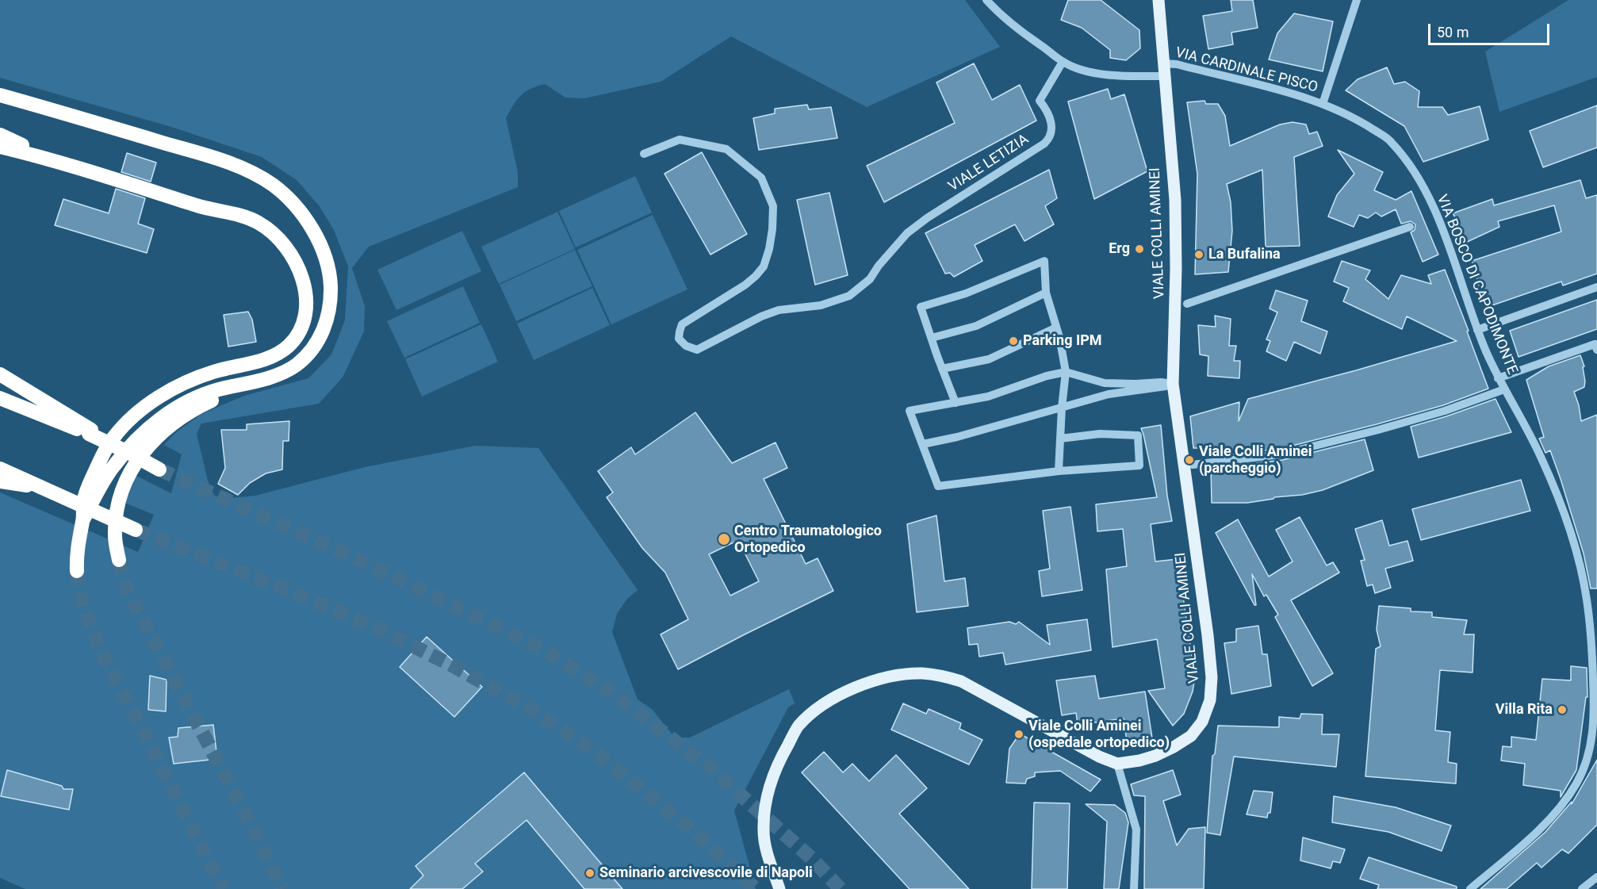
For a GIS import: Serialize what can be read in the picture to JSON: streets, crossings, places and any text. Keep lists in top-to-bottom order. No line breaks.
{"streets":{"main road":["VIALE COLLI AMINEI"],"street":["VIA CARDINALE PISCO","VIALE LETIZIA","VIA BOSCO DI CAPODIMONTE"]},"crossings":[["VIA CARDINALE PISCO","VIALE LETIZIA"],["VIA CARDINALE PISCO","VIALE COLLI AMINEI"],["VIA CARDINALE PISCO","VIA BOSCO DI CAPODIMONTE"]],"places":["Erg","La Bufalina","Parking IPM","Viale Colli Aminei (parcheggio)","Centro Traumatologico Ortopedico","Villa Rita","Viale Colli Aminei (ospedale ortopedico)","Seminario arcivescovile di Napoli"],"scale_bar":"50 m"}
